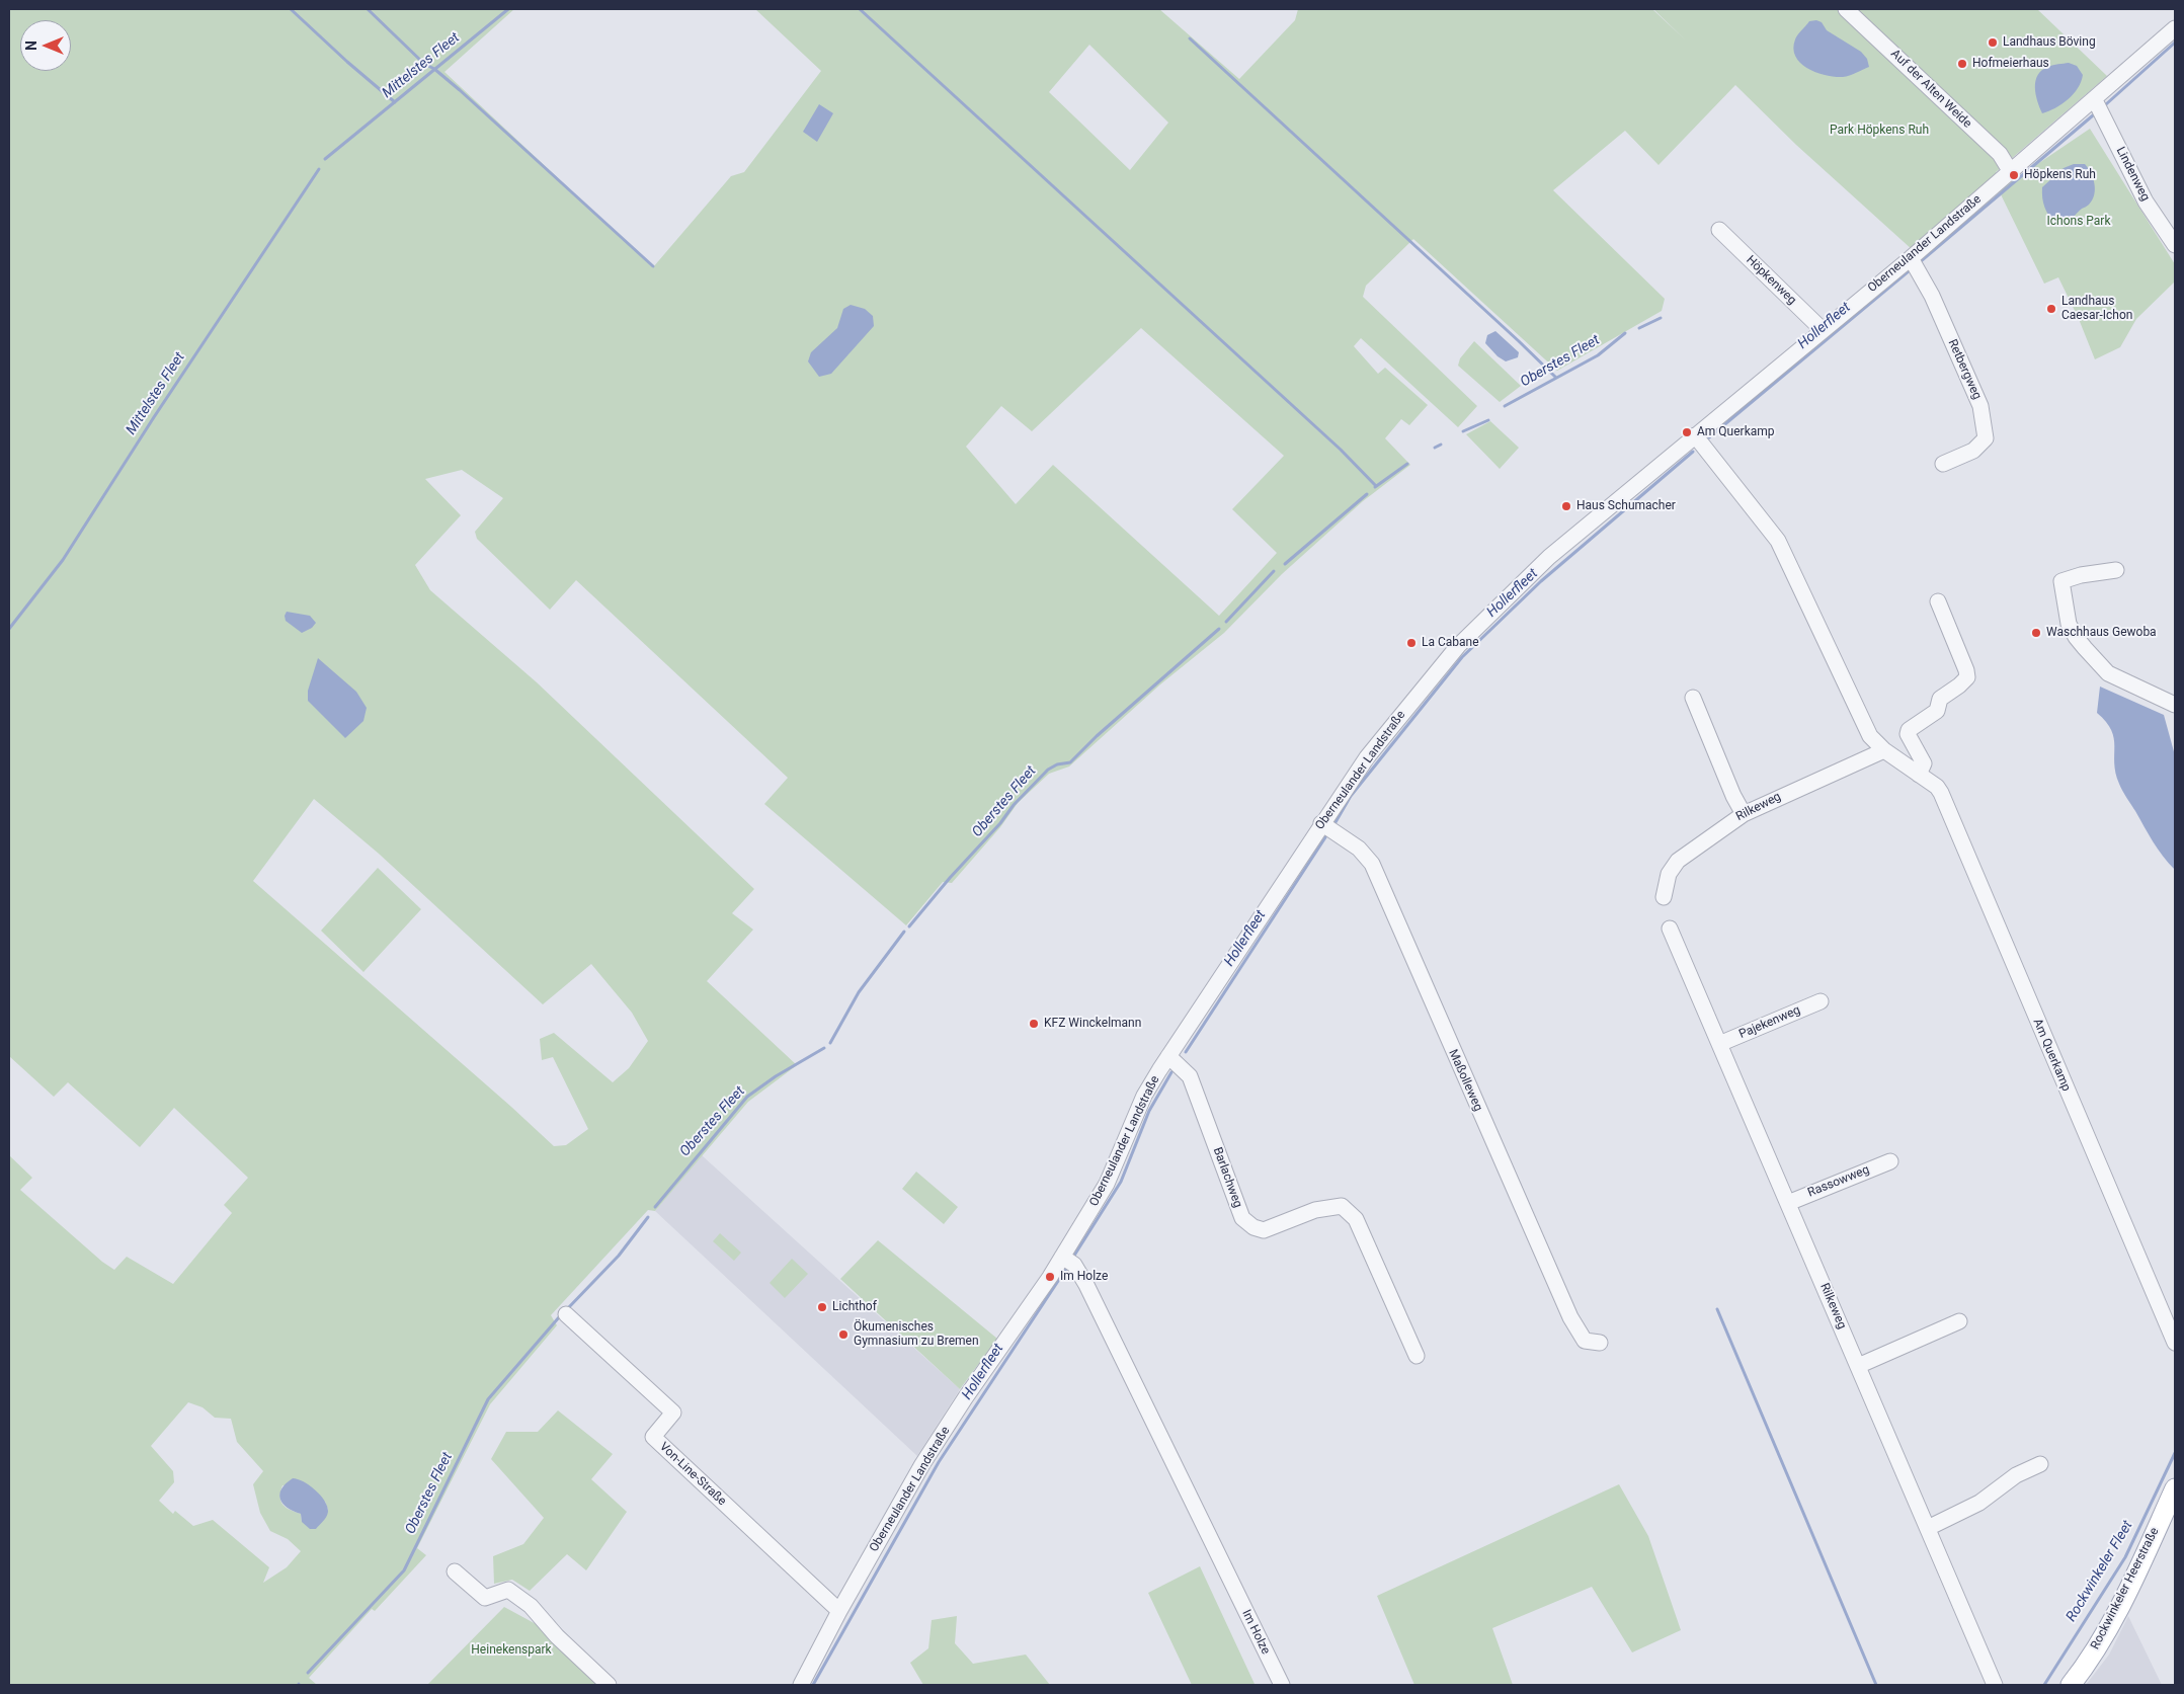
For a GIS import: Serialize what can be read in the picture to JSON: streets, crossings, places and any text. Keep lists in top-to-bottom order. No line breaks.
{"streets":{"main road":["Rockwinkeler Heerstraße"],"street":["Auf der Alten Weide","Lindenweg","Oberneulander Landstraße","Höpkenweg","Retbergweg","Rilkeweg","Pajekenweg","Am Querkamp","Maßolleweg","Barlachweg","Rassowweg","Von-Line-Straße","Im Holze"]},"crossings":[["Auf der Alten Weide","Oberneulander Landstraße"],["Lindenweg","Oberneulander Landstraße"],["Oberneulander Landstraße","Höpkenweg"],["Oberneulander Landstraße","Retbergweg"],["Oberneulander Landstraße","Am Querkamp"],["Oberneulander Landstraße","Maßolleweg"],["Oberneulander Landstraße","Barlachweg"],["Oberneulander Landstraße","Von-Line-Straße"],["Oberneulander Landstraße","Im Holze"],["Rilkeweg","Pajekenweg"],["Rilkeweg","Am Querkamp"],["Rilkeweg","Rassowweg"]],"water":["Mittelstes Fleet","Hollerfleet","Oberstes Fleet","Rockwinkeler Fleet"],"parks":["Park Höpkens Ruh","Ichons Park","Heinekenspark"],"places":["Landhaus Böving","Hofmeierhaus","Höpkens Ruh","Landhaus Caesar-Ichon","Am Querkamp","Haus Schumacher","Waschhaus Gewoba","La Cabane","KFZ Winckelmann","Im Holze","Lichthof","Ökumenisches Gymnasium zu Bremen"],"north":"left"}
